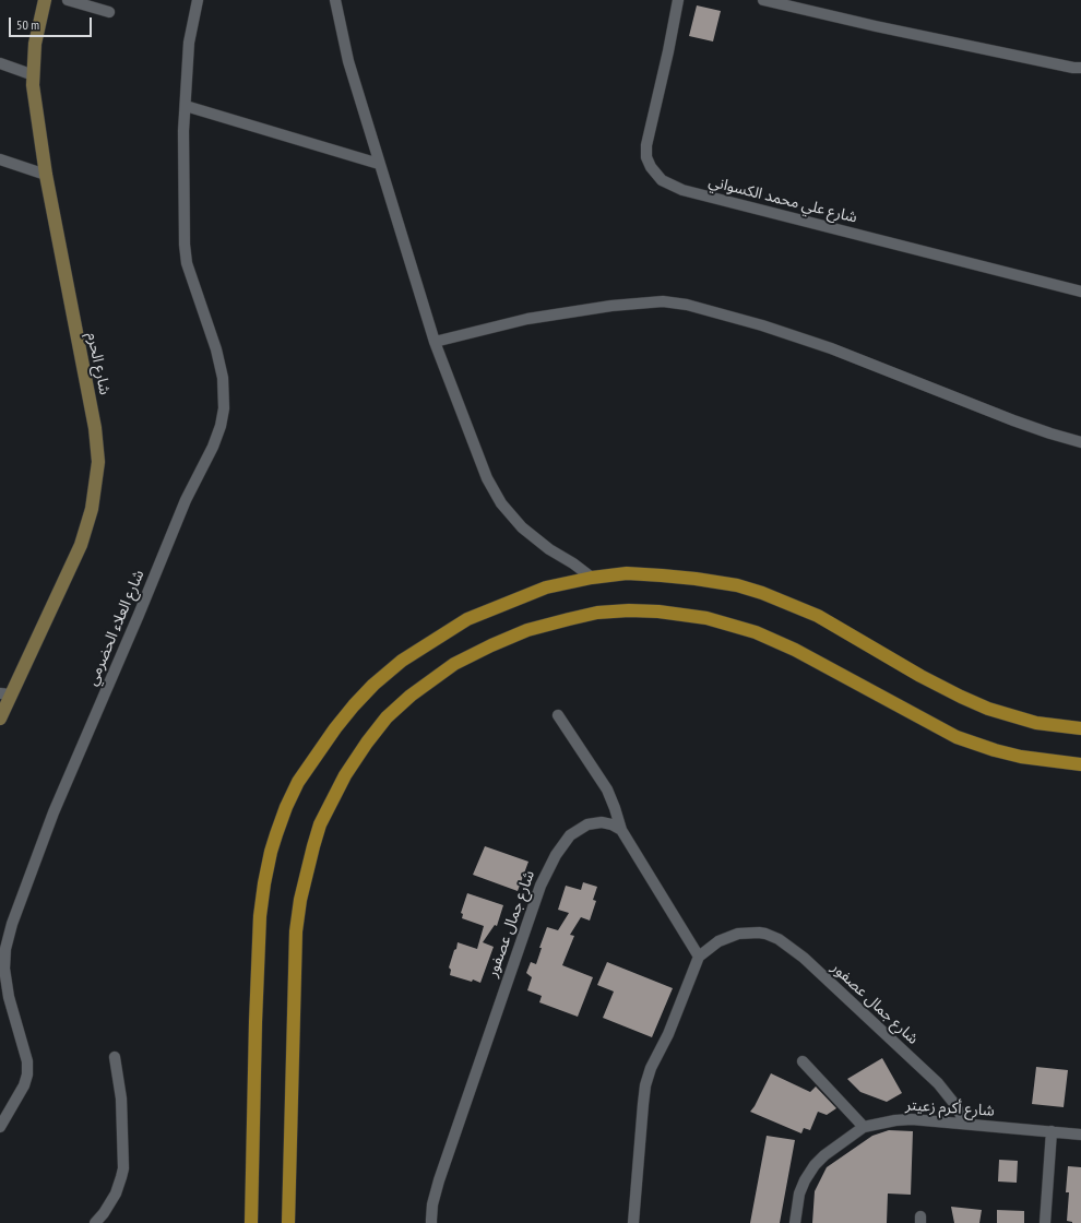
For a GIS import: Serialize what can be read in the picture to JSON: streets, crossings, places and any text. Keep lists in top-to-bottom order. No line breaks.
{"streets":{"street":["شارع علي محمد الكسواني","شارع الحرم","شارع العلاء الحضرمي","شارع جمال عصفور","شارع أكرم زعيتر"]},"crossings":[["شارع جمال عصفور","شارع أكرم زعيتر"]],"scale_bar":"50 m"}
